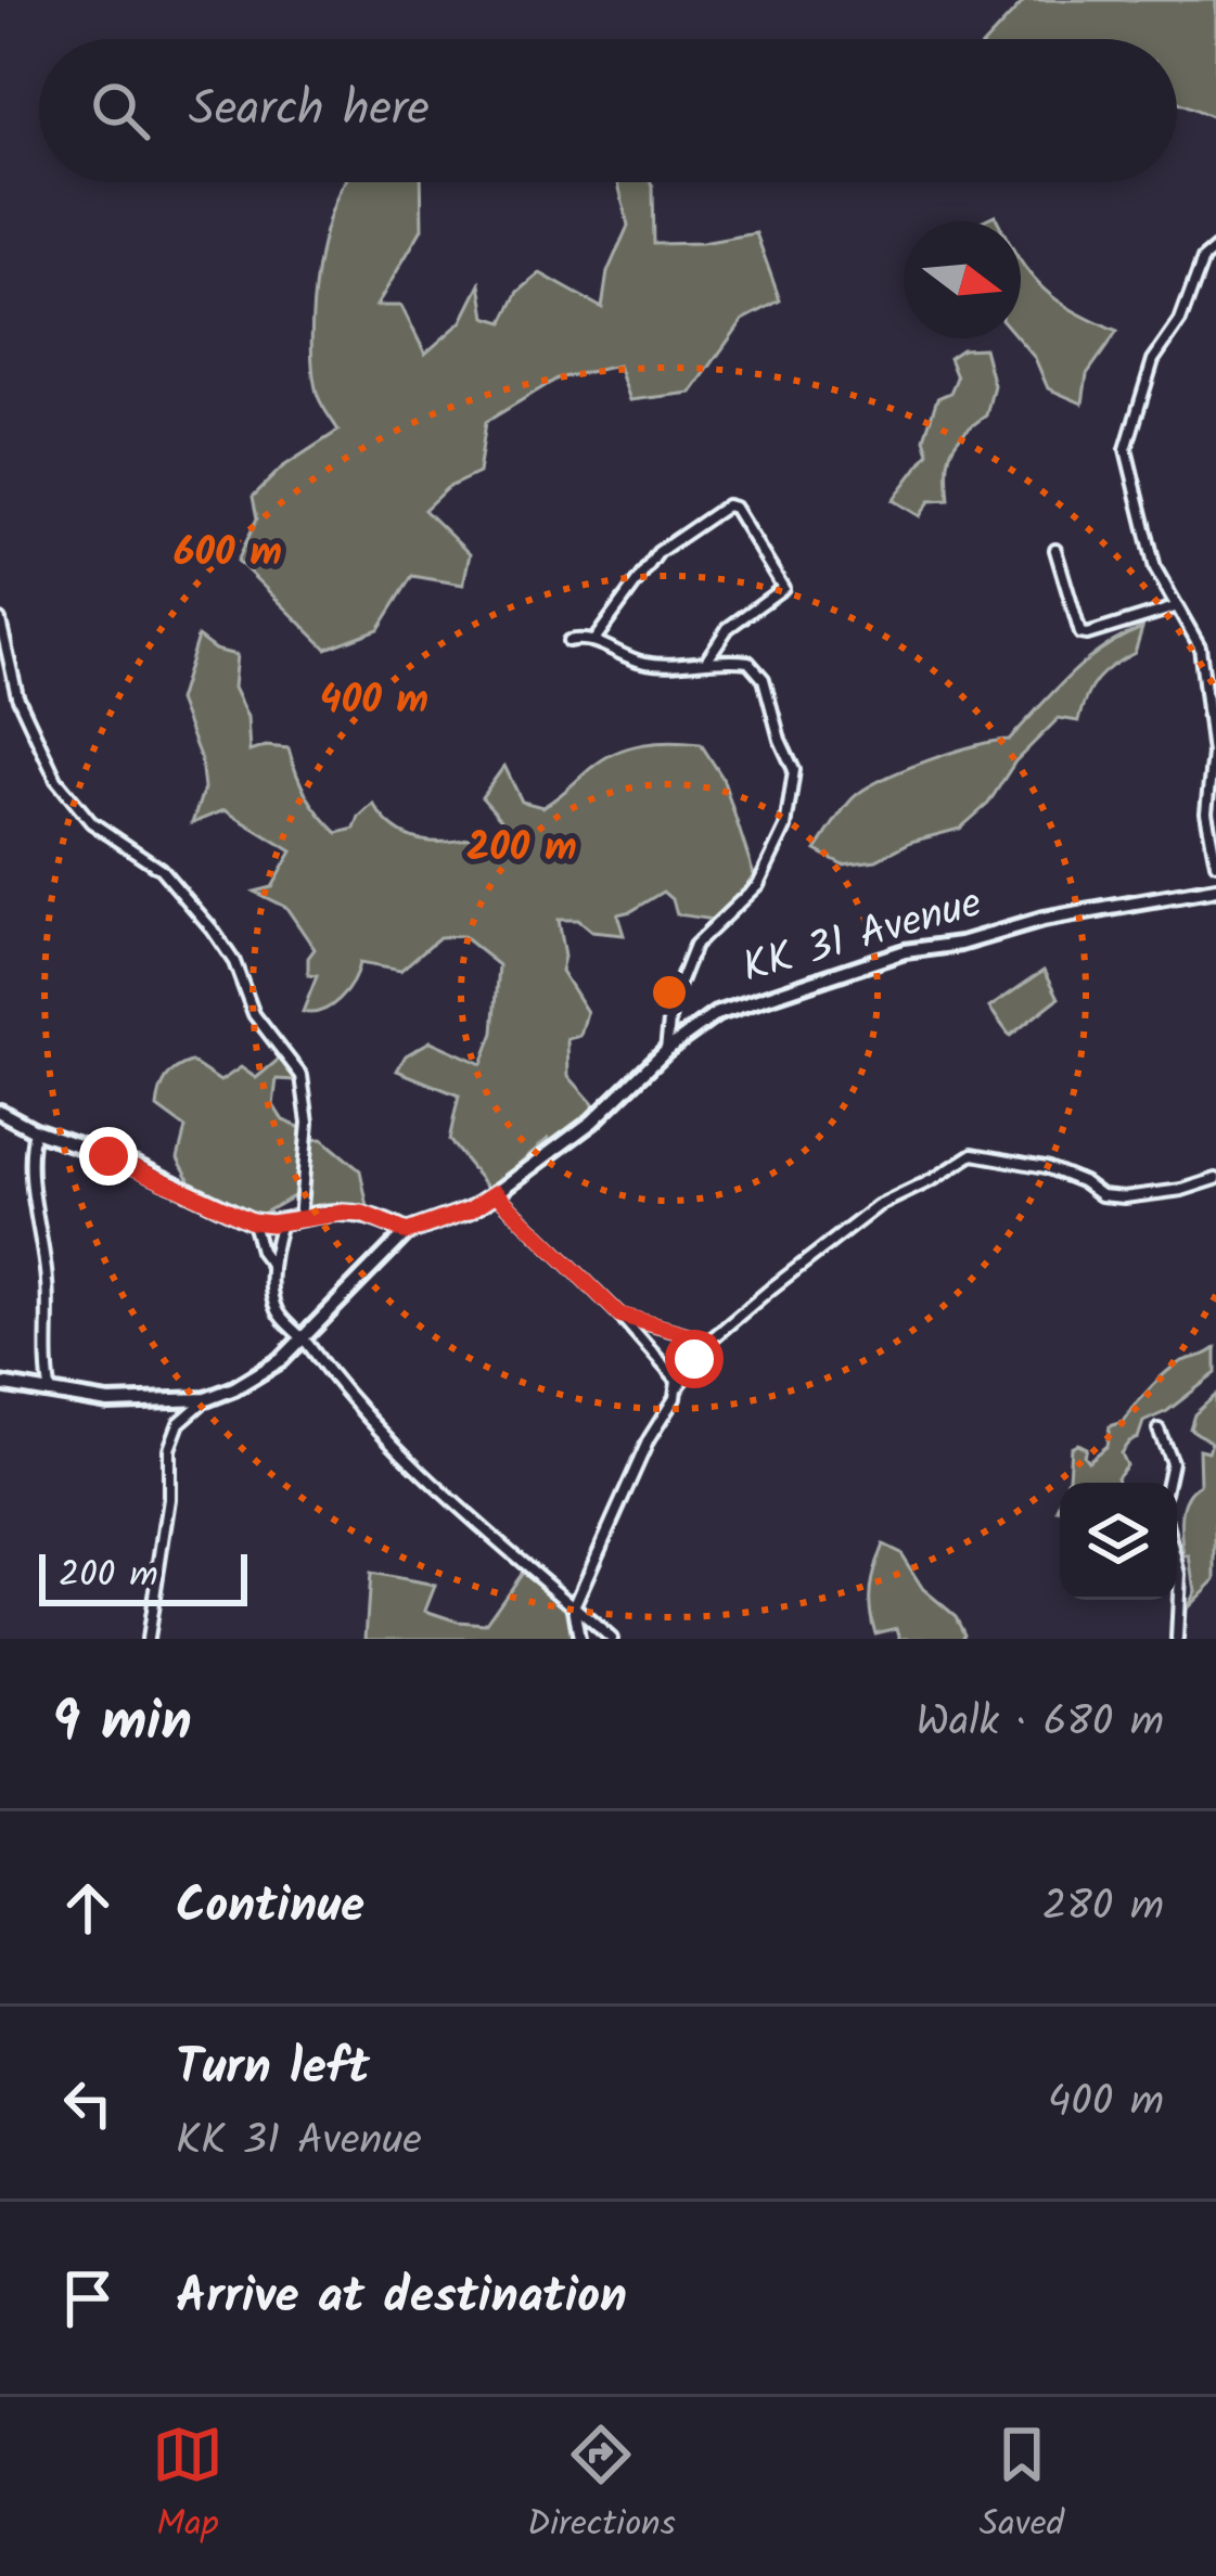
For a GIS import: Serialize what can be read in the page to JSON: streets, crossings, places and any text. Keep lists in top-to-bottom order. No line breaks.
{"streets":{"main road":["KK 31 Avenue"]},"scale_bar":"200 m","north":"right","page":{"search":"Search here","scale":"200 m","heading":["9 min","Walk · 680 m"],"list":[["Continue","280 m"],["Turn left","KK 31 Avenue","400 m"],"Arrive at destination"],"nav":["Map","Directions","Saved"]},"rings":["600 m","400 m","200 m"]}
